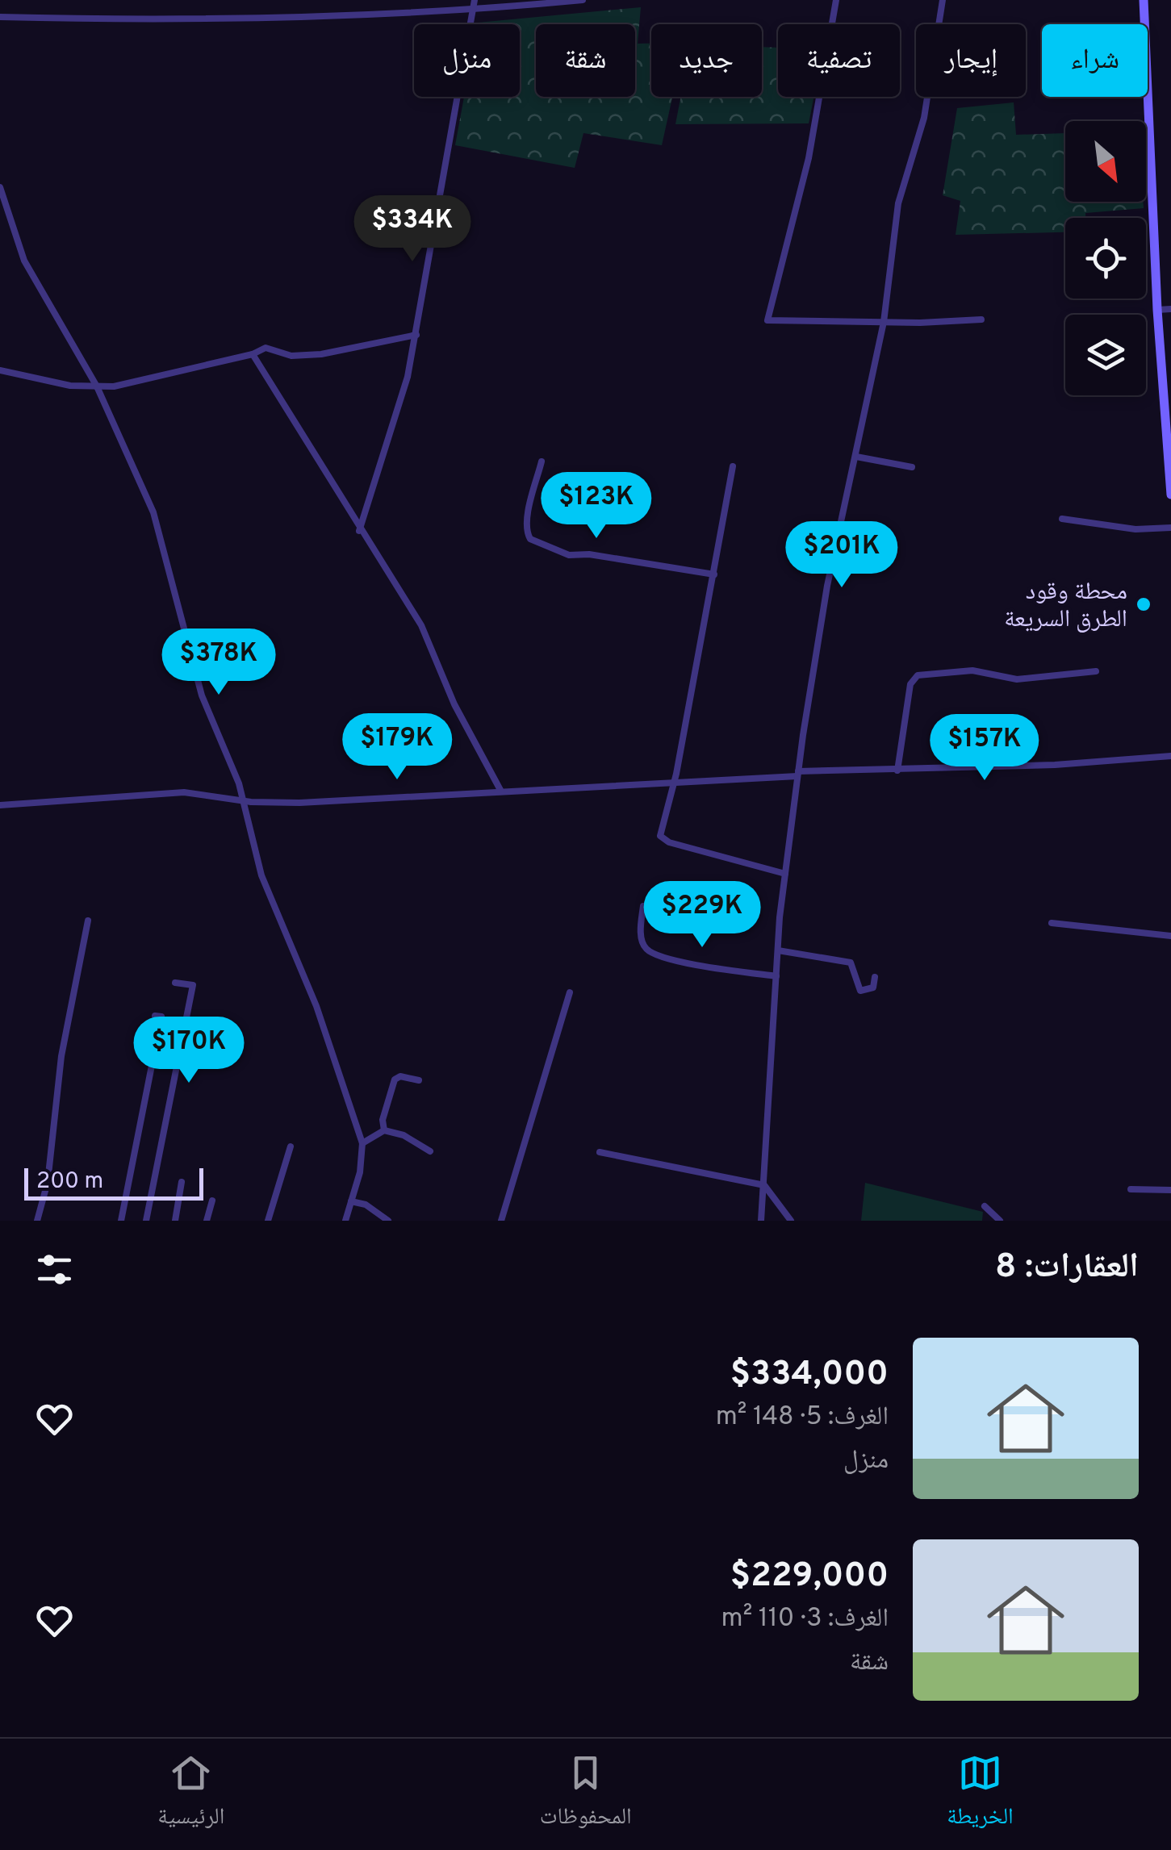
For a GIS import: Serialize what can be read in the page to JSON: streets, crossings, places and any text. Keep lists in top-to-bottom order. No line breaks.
{"places":["محطة وقود الطرق السريعة"],"scale_bar":"200 m","north":"bottom right","page":{"chip":["شراء","إيجار","تصفية","جديد","شقة","منزل"],"price":["$334K","$123K","$201K","$378K","$179K","$157K","$229K","$170K"],"scale":"200 m","heading":"العقارات: 8","list":[{"name":"$334,000","note":"الغرف: 5 · 148 m² · منزل"},{"name":"$229,000","note":"الغرف: 3 · 110 m² · شقة"}],"tabs":["الخريطة","المحفوظات","الرئيسية"]}}
